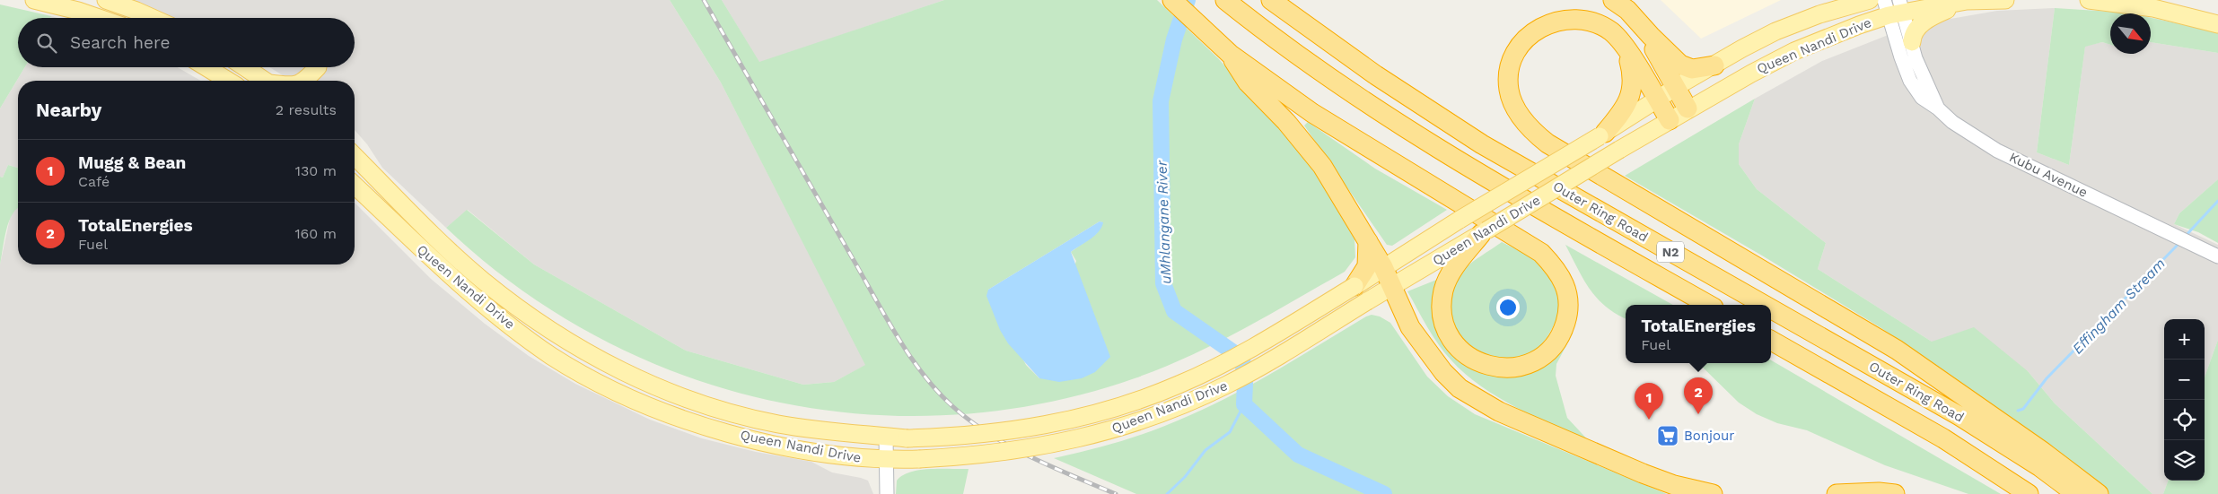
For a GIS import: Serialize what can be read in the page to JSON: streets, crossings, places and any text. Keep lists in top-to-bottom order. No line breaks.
{"streets":{"highway":["Outer Ring Road","N2"],"main road":["Queen Nandi Drive"],"street":["Kubu Avenue"]},"crossings":[["Queen Nandi Drive","Kubu Avenue"]],"water":["uMhlangane River","Effingham Stream"],"places":{"supermarket":["Bonjour"]},"north":"bottom right","page":{"search":"Search here","heading":["Nearby","2 results"],"list":[{"mark":"1","name":"Mugg & Bean","note":"Café","value":"130 m"},{"mark":"2","name":"TotalEnergies","note":"Fuel","value":"160 m"}],"popup":["TotalEnergies","Fuel"],"map_buttons":["+","−"],"pins":["2","1"]}}
